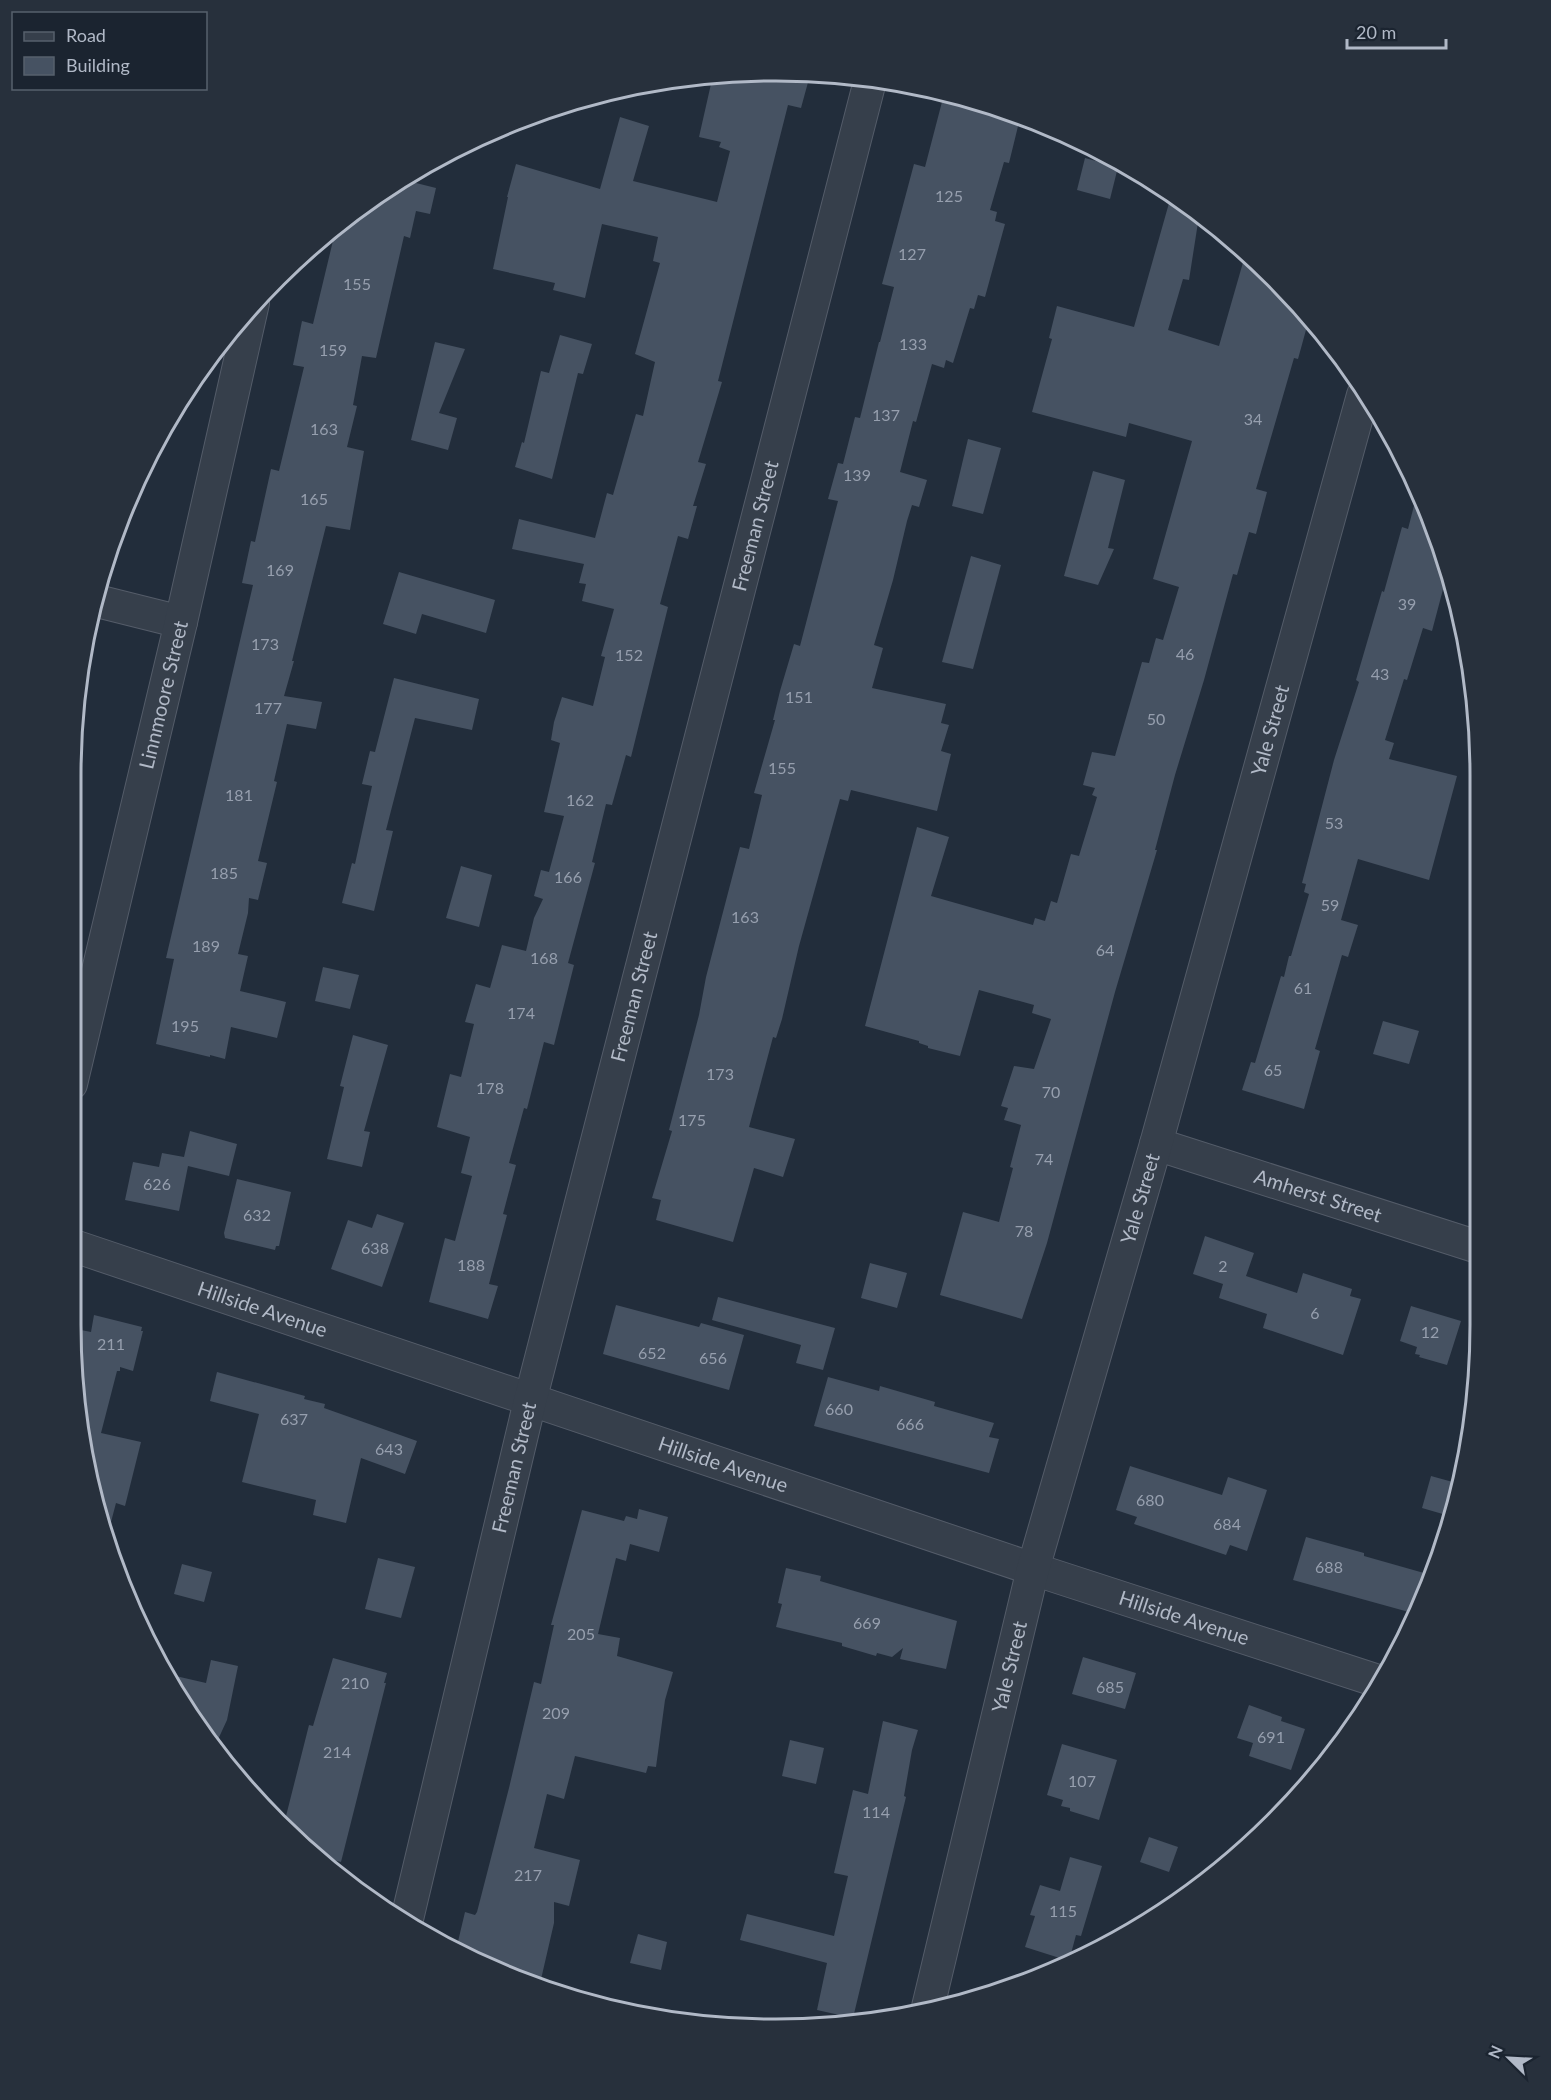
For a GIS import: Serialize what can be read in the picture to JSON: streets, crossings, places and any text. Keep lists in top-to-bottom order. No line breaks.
{"streets":{"street":["Freeman Street","Linnmoore Street","Yale Street","Amherst Street","Hillside Avenue"]},"crossings":[["Freeman Street","Hillside Avenue"],["Yale Street","Amherst Street"],["Yale Street","Hillside Avenue"]],"house_numbers":["125","127","155","133","159","137","34","163","139","165","169","39","173","46","152","43","151","177","50","155","181","162","53","185","166","59","163","189","64","168","61","174","195","65","173","178","70","175","74","626","632","78","638","188","2","6","12","211","652","656","660","637","666","643","680","684","688","669","205","210","685","209","691","214","107","114","217","115"],"legend":["Road","Building"],"scale_bar":"20 m","north":"top left"}
